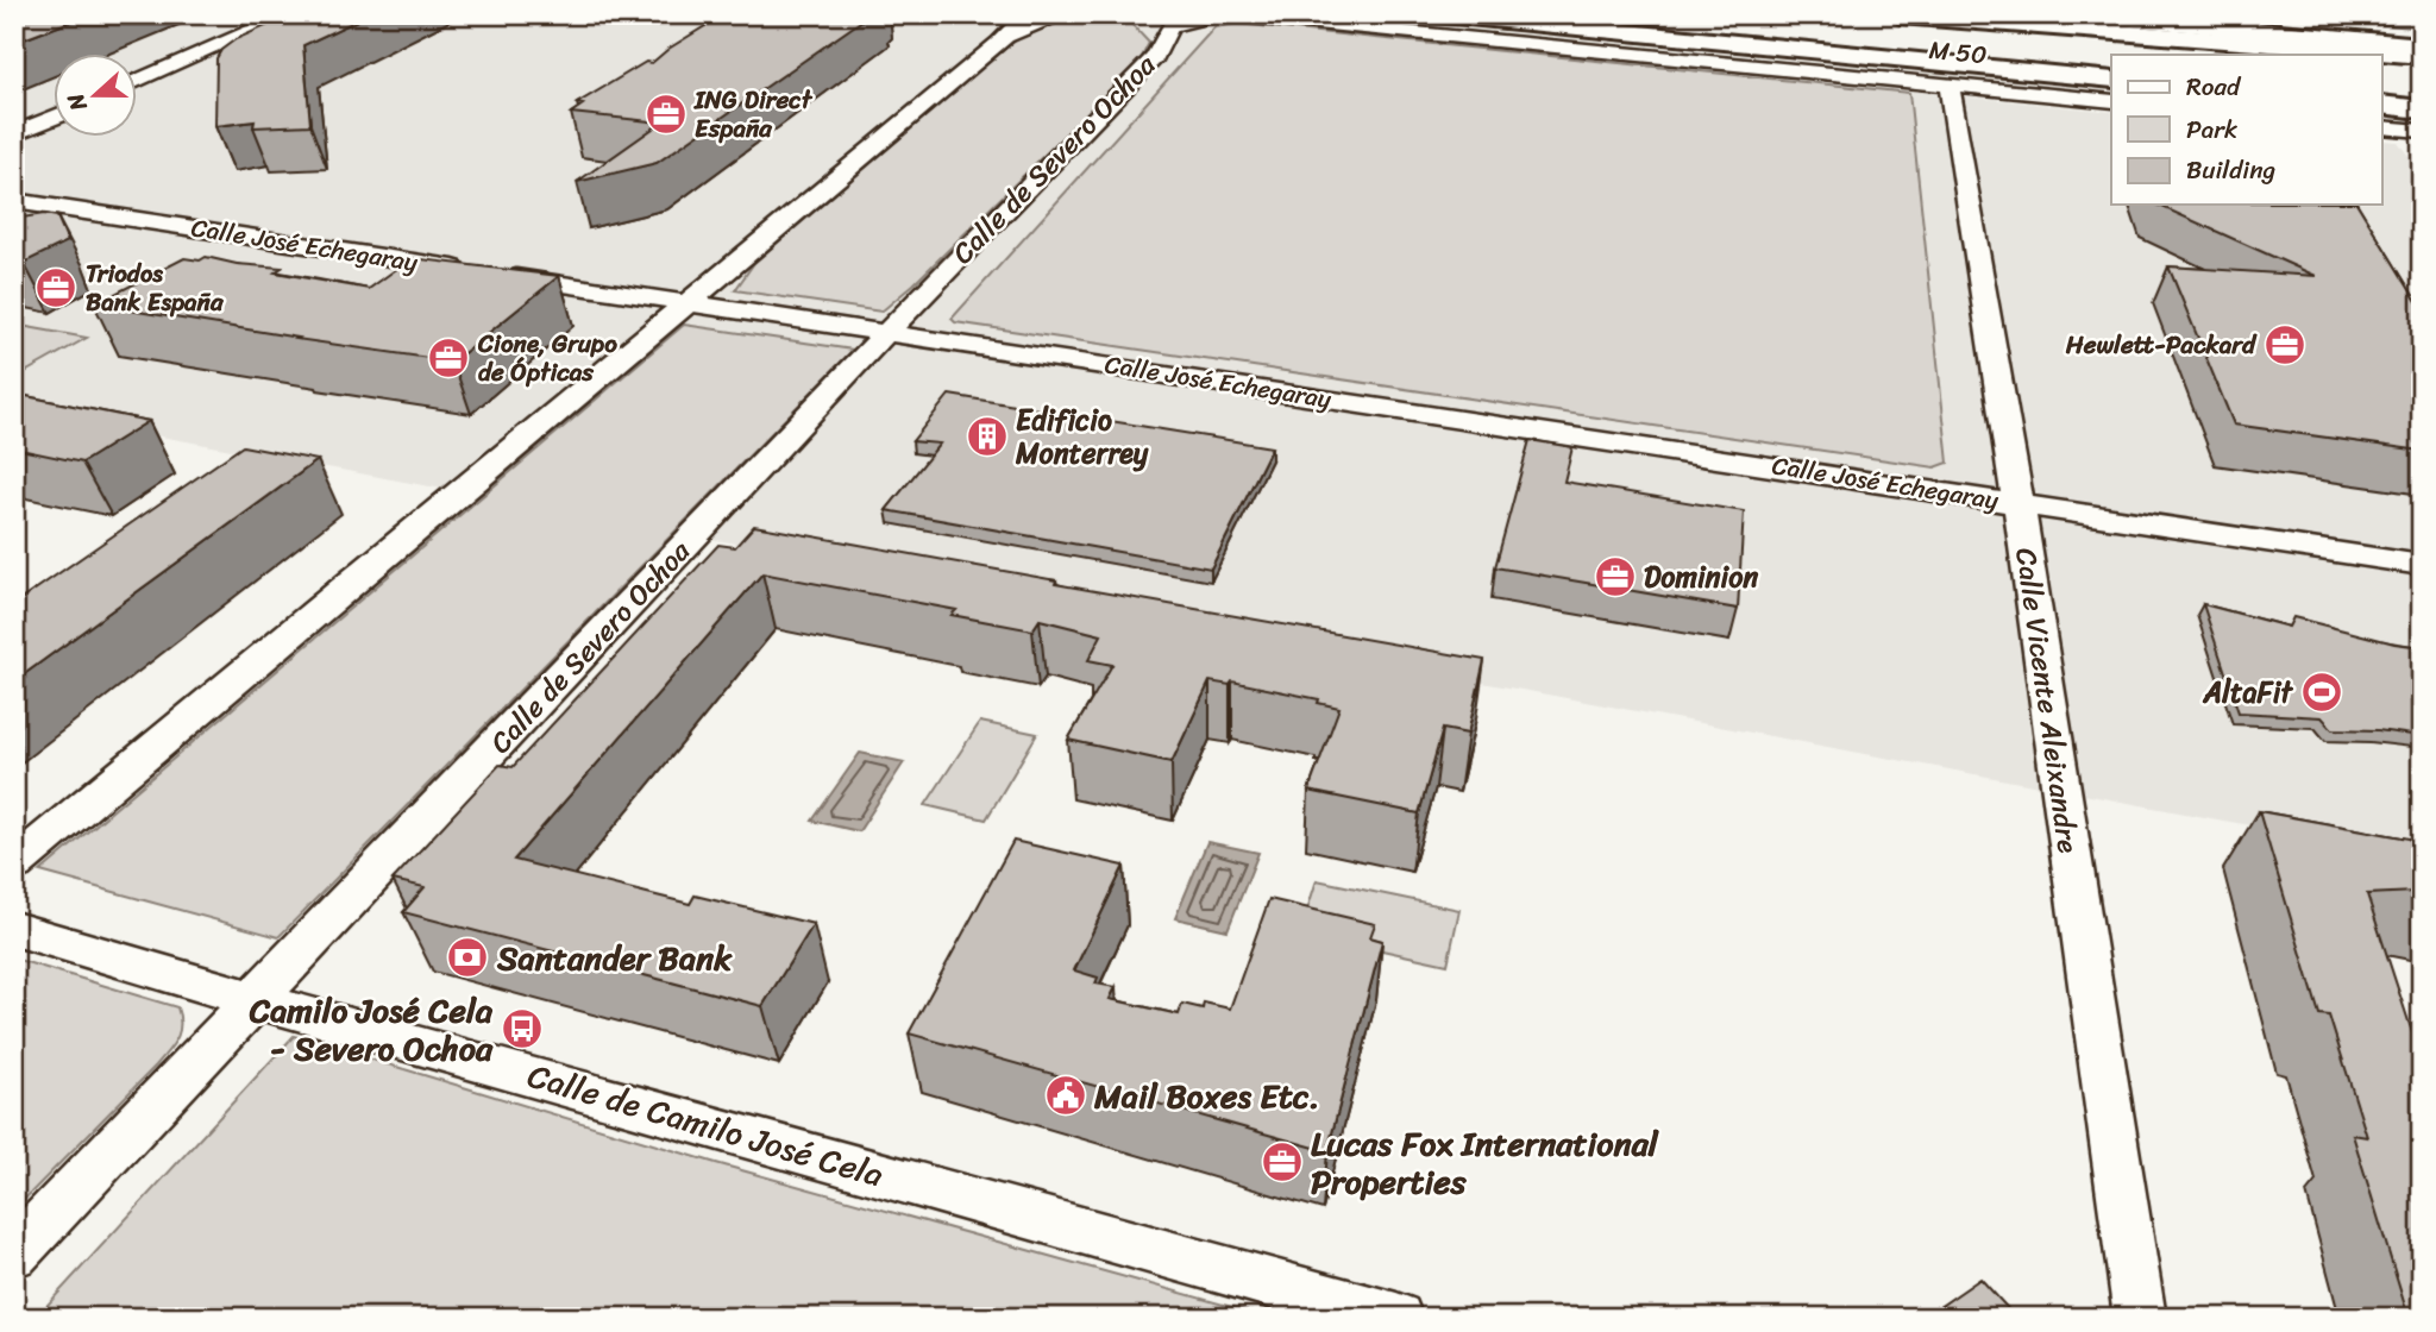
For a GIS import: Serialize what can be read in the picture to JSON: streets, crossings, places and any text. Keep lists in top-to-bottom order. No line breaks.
{"streets":{"main road":["M 50"],"street":["Calle de Severo Ochoa","Calle José Echegaray","Calle Vicente Aleixandre","Calle de Camilo José Cela"]},"crossings":[["Calle de Severo Ochoa","Calle José Echegaray"],["Calle de Severo Ochoa","Calle de Camilo José Cela"],["Calle José Echegaray","Calle Vicente Aleixandre"]],"places":{"office":["ING Direct España","Triodos Bank España","Hewlett-Packard","Cione, Grupo de Ópticas","Dominion","Lucas Fox International Properties"],"building":["Edificio Monterrey"],"sports":["AltaFit"],"bank":["Santander Bank"],"bus stop":["Camilo José Cela - Severo Ochoa"],"public building":["Mail Boxes Etc."]},"legend":["Road","Park","Building"],"north":"left"}
